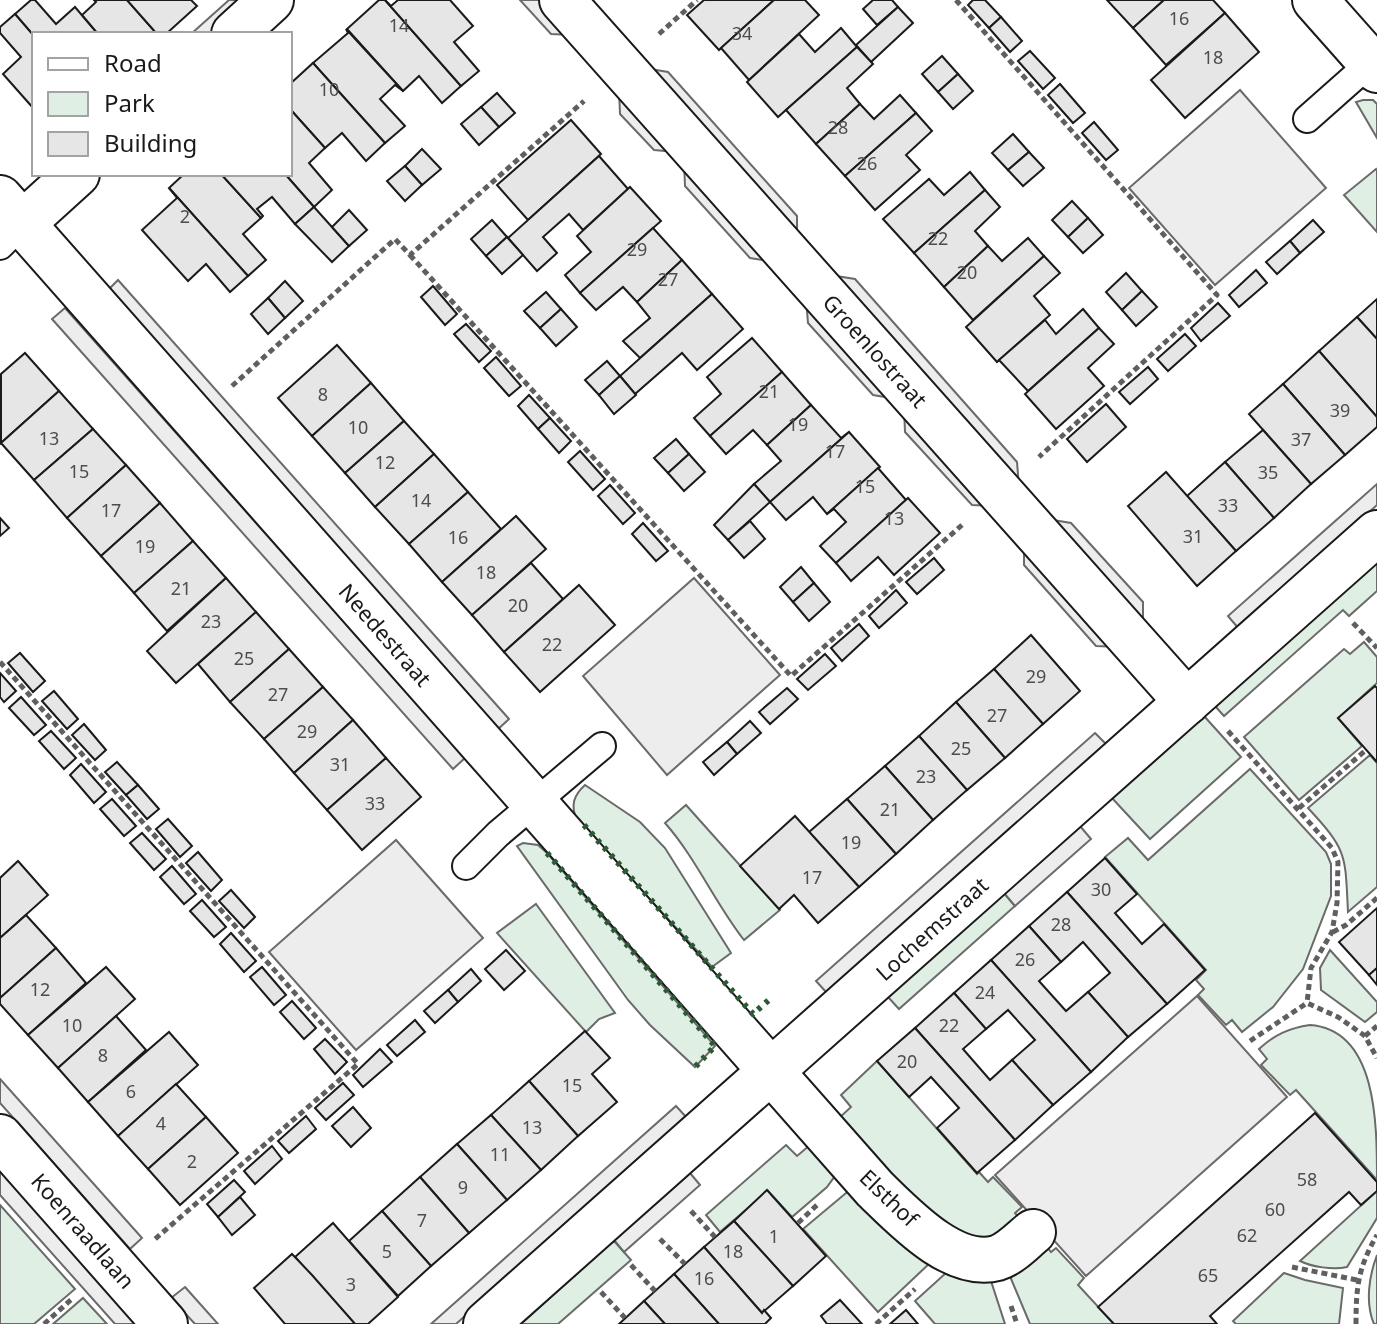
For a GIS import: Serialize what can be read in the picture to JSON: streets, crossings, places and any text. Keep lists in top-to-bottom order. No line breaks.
{"streets":{"street":["Groenlostraat","Needestraat","Lochemstraat","Elsthof","Koenraadlaan"]},"crossings":[["Groenlostraat","Lochemstraat"],["Needestraat","Lochemstraat"],["Needestraat","Elsthof"],["Lochemstraat","Elsthof"]],"house_numbers":["16","14","34","18","10","28","26","2","22","29","20","27","21","8","39","19","10","13","37","17","12","15","35","15","14","33","17","13","31","16","19","18","21","20","23","22","25","29","27","27","29","25","31","23","33","21","19","17","30","28","26","12","24","10","22","8","20","15","6","4","13","11","2","58","9","60","7","62","1","5","18","65","16","3"],"legend":["Road","Park","Building"]}
